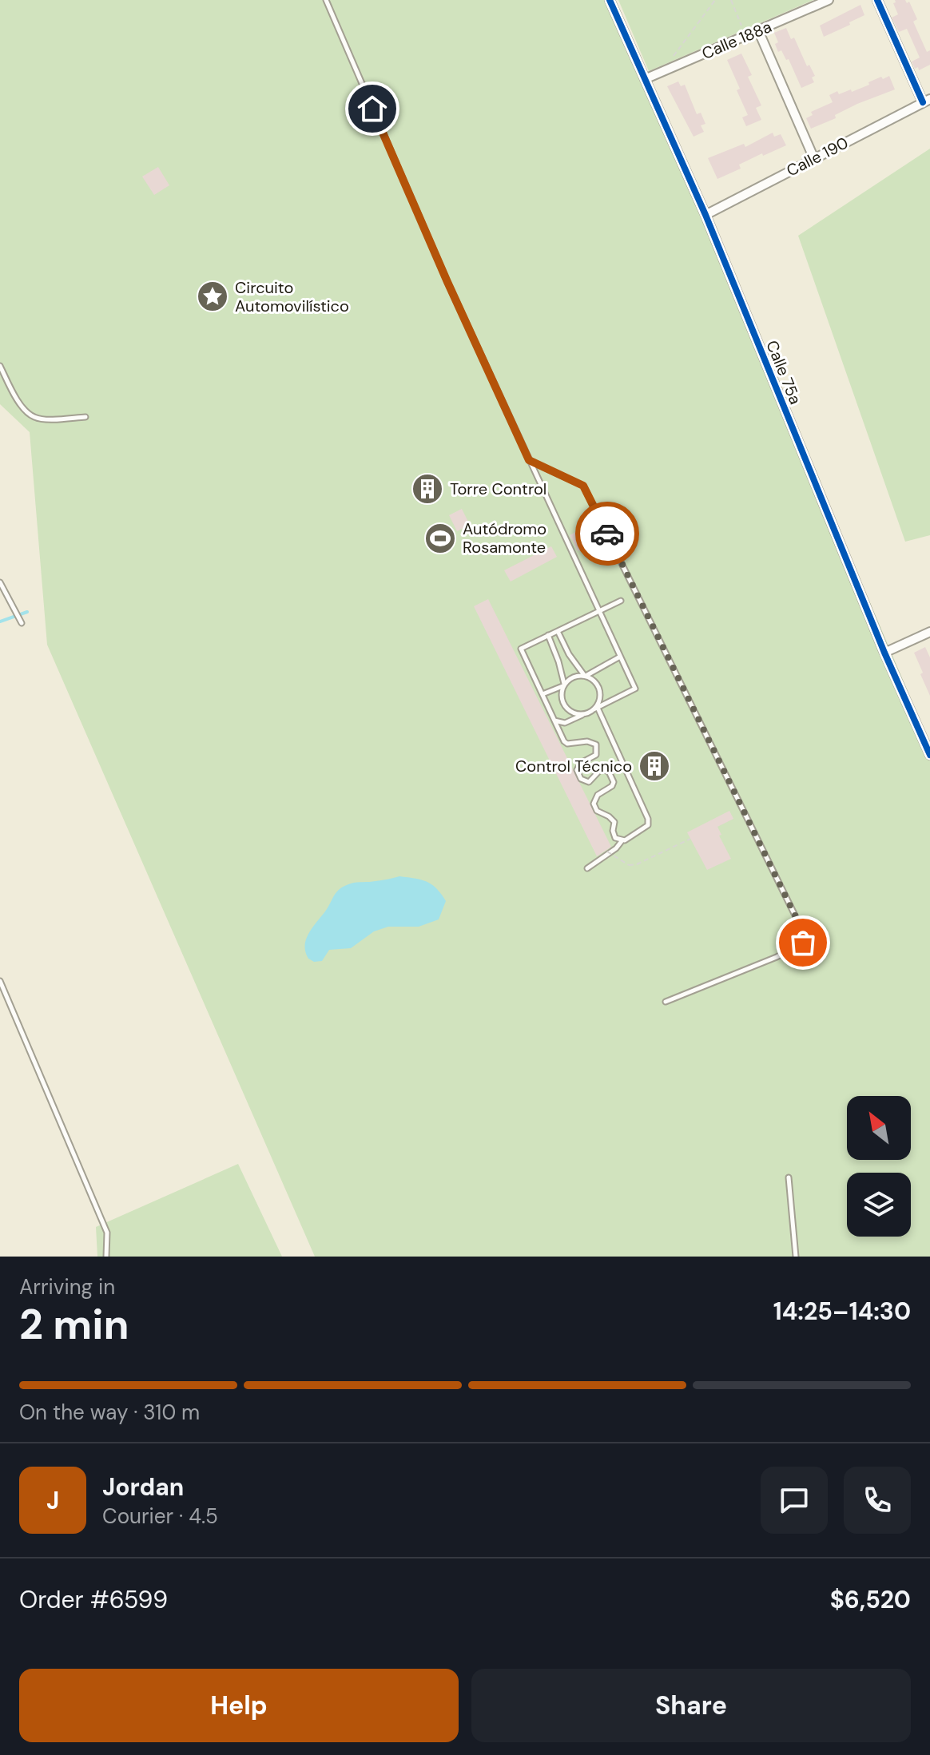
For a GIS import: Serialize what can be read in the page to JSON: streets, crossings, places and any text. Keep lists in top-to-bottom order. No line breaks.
{"streets":{"street":["Calle 188a","Calle 190","Calle 75a"]},"crossings":[["Calle 188a","Calle 75a"],["Calle 190","Calle 75a"]],"places":{"place":["Circuito Automovilístico"],"building":["Torre Control","Control Técnico"],"sports":["Autódromo Rosamonte"]},"north":"top left","page":{"heading":["2 min","Arriving in","14:25–14:30"],"panel":["Jordan","Courier · 4.5","Order #6599","$6,520"],"bar":"On the way · 310 m","round":"J","buttons":["Help","Share"]}}
